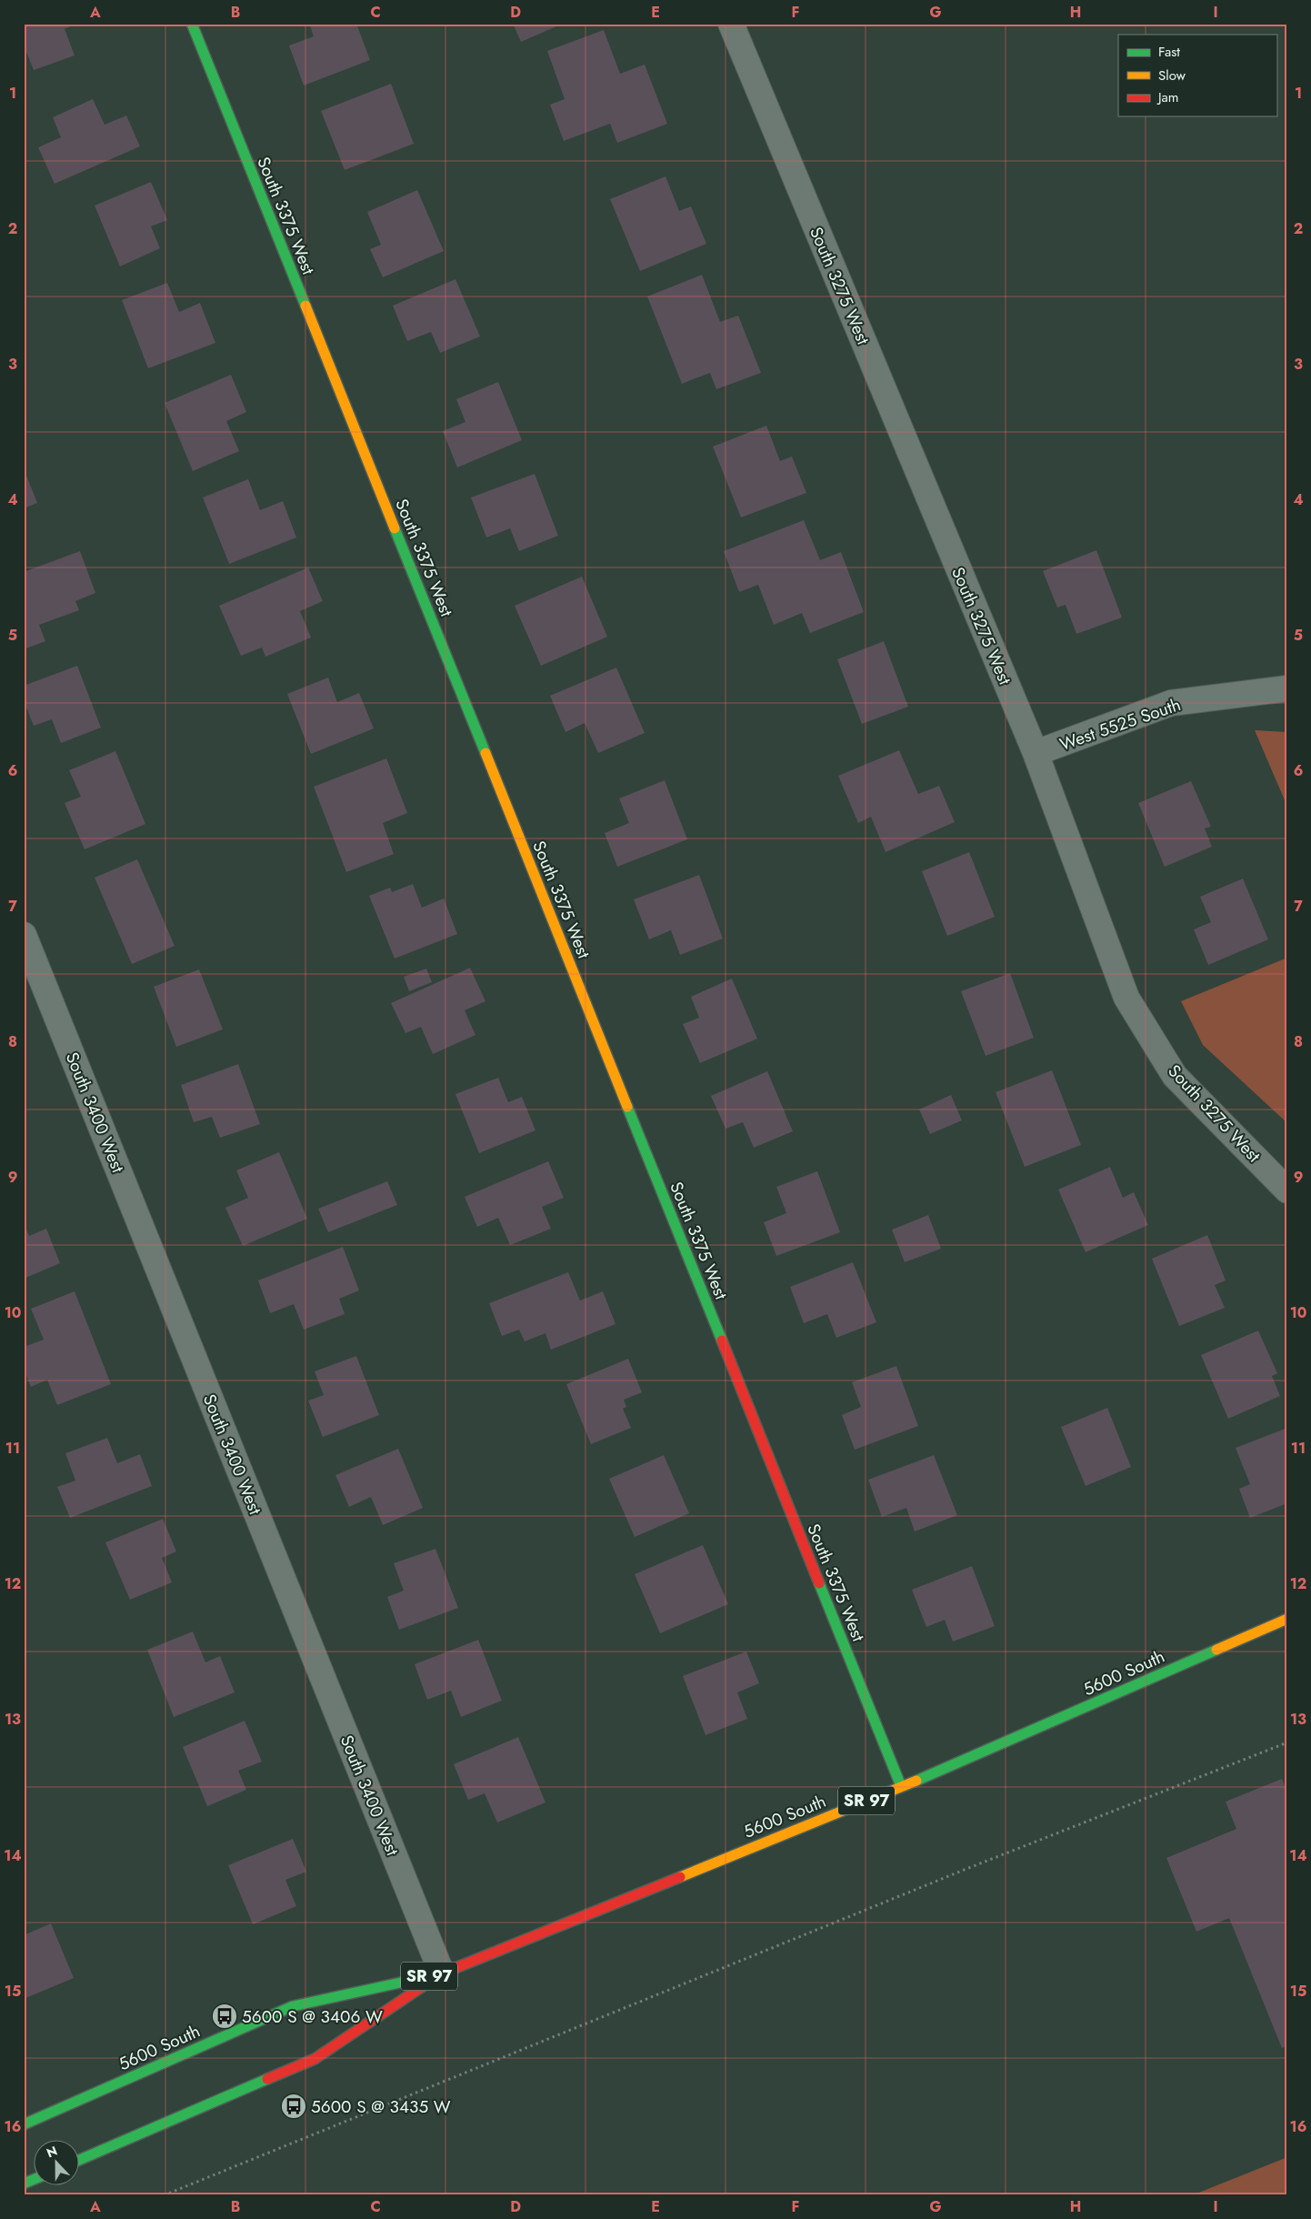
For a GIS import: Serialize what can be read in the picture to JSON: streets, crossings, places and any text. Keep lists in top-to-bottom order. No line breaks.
{"streets":{"street":["South 3375 West","South 3275 West","West 5525 South","South 3400 West","5600 South","SR 97"]},"crossings":[["South 3375 West","5600 South"],["South 3275 West","West 5525 South"],["South 3400 West","5600 South"]],"places":{"bus stop":["5600 S @ 3406 W","5600 S @ 3435 W"]},"legend":["Fast","Slow","Jam"],"north":"top","grid":{"columns":["A","B","C","D","E","F","G","H","I"],"rows":["1","2","3","4","5","6","7","8","9","10","11","12","13","14","15","16"]}}
